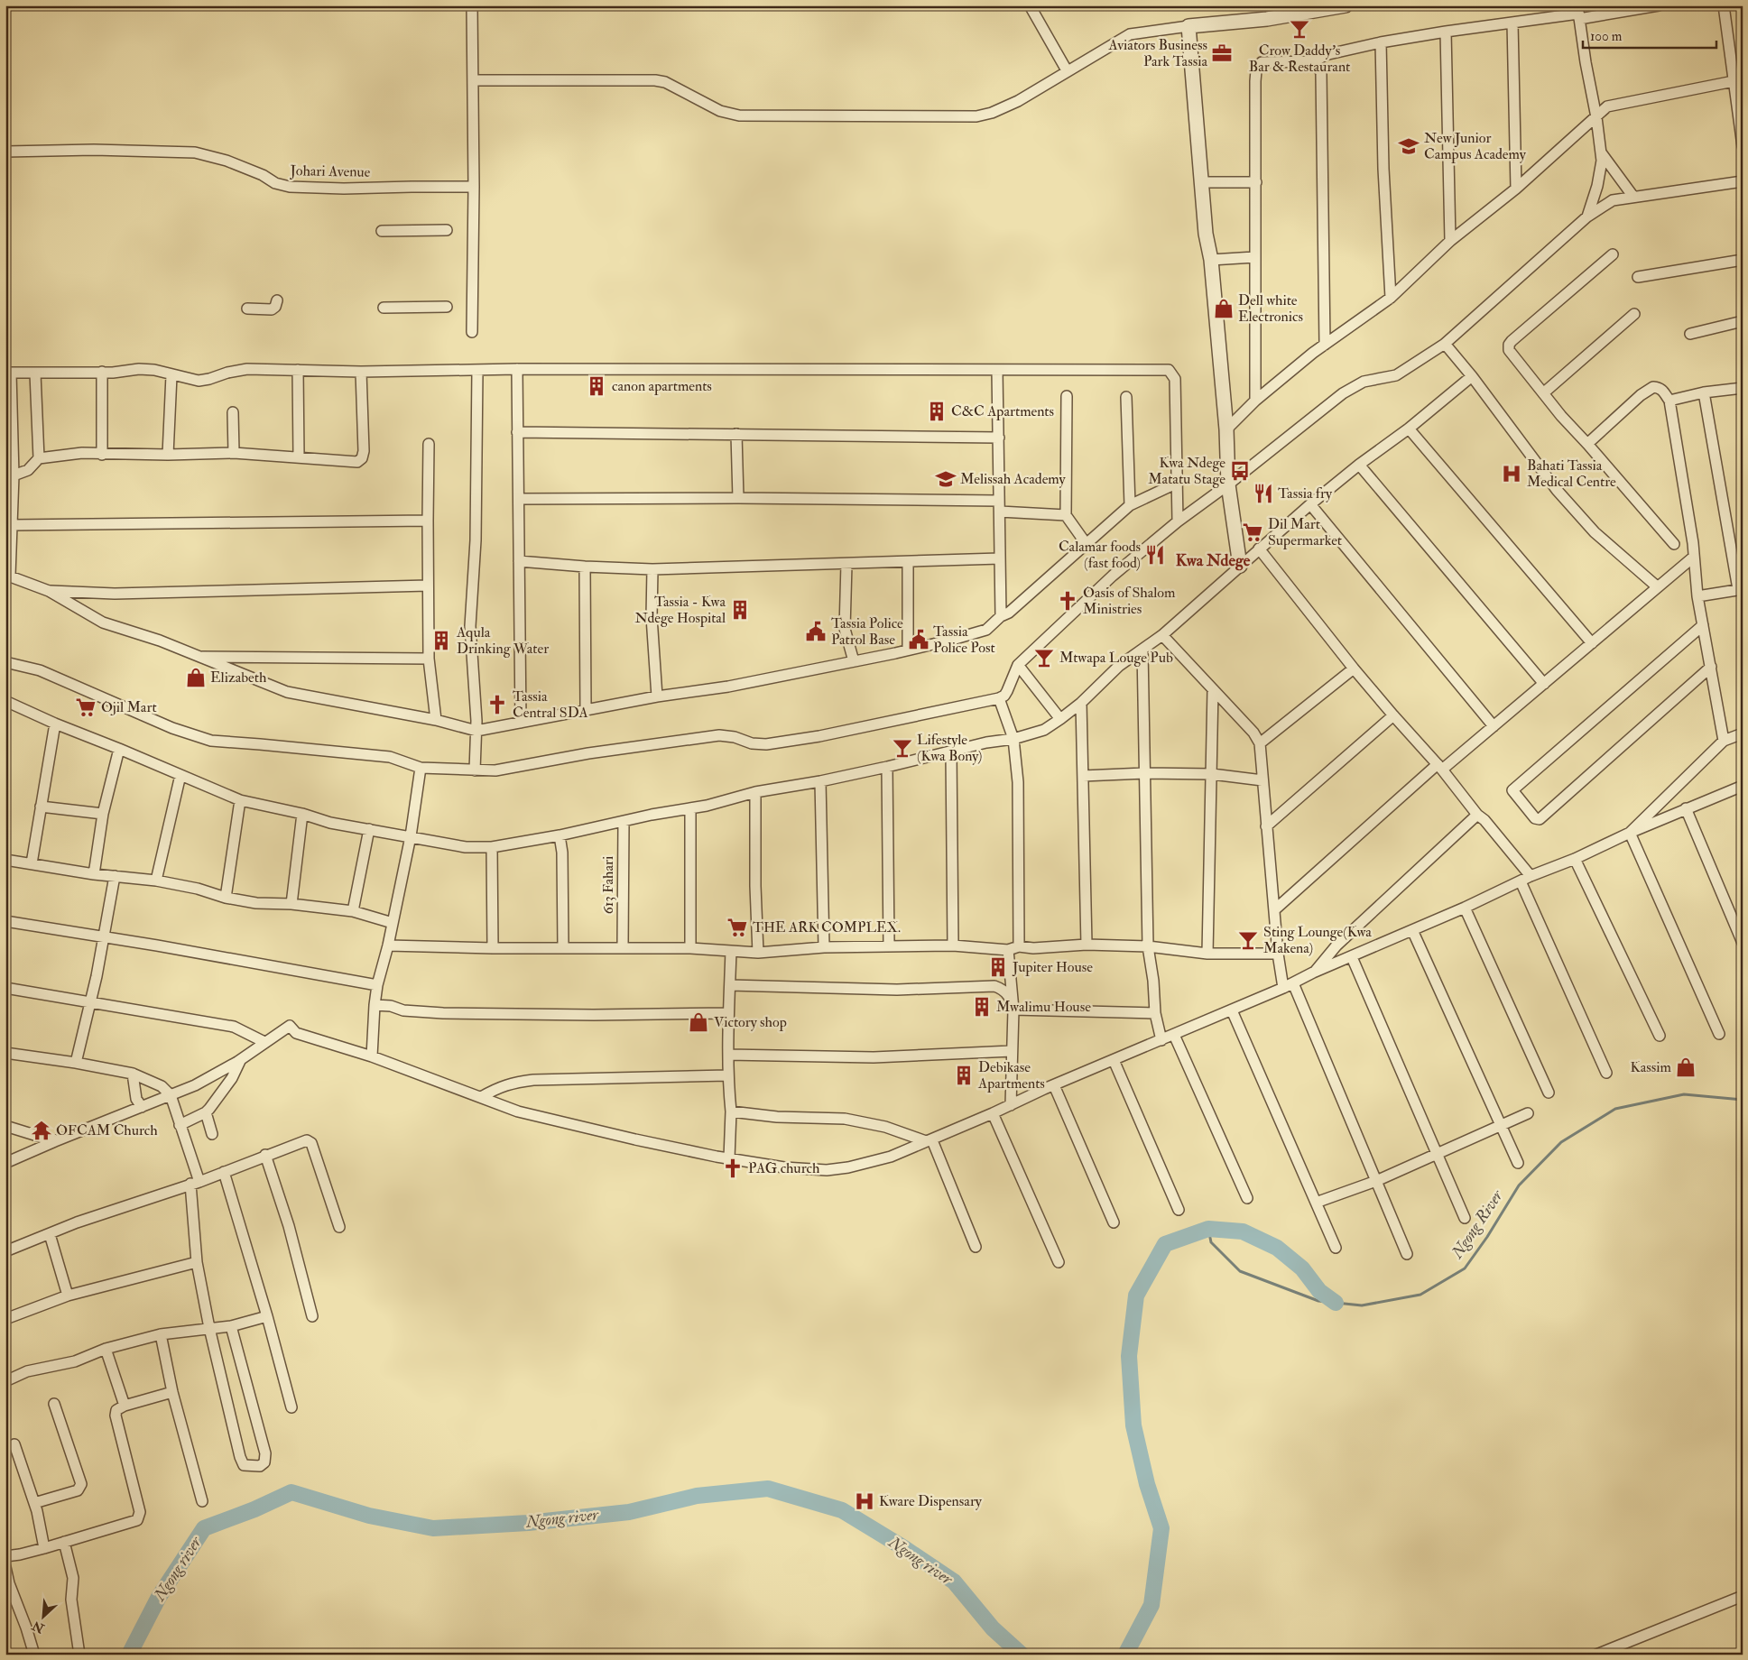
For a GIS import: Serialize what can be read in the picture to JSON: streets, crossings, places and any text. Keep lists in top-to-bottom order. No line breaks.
{"streets":{"street":["Johari Avenue","613 Fahari"]},"districts":["Kwa Ndege"],"water":["Ngong River","Ngong river"],"places":{"bar":["Crow Daddy's Bar & Restaurant","Mtwapa Louge Pub","Lifestyle (Kwa Bony)","Sting Lounge(Kwa Makena)"],"office":["Aviators Business Park Tassia"],"school or university":["New Junior Campus Academy","Melissah Academy"],"shop":["Dell white Electronics","Elizabeth","Victory shop","Kassim"],"building":["canon apartments","C&C Apartments","Tassia - Kwa Ndege Hospital","Aqula Drinking Water","Jupiter House","Mwalimu House","Debikase Apartments"],"bus stop":["Kwa Ndege Matatu Stage"],"hospital":["Bahati Tassia Medical Centre","Kware Dispensary"],"restaurant":["Tassia fry","Calamar foods (fast food)"],"supermarket":["Dil Mart Supermarket","Ojil Mart","THE ARK COMPLEX."],"church":["Oasis of Shalom Ministries","Tassia Central SDA","PAG church"],"public building":["Tassia Police Patrol Base","Tassia Police Post"],"temple":["OFCAM Church"]},"scale_bar":"100 m","north":"bottom left"}
